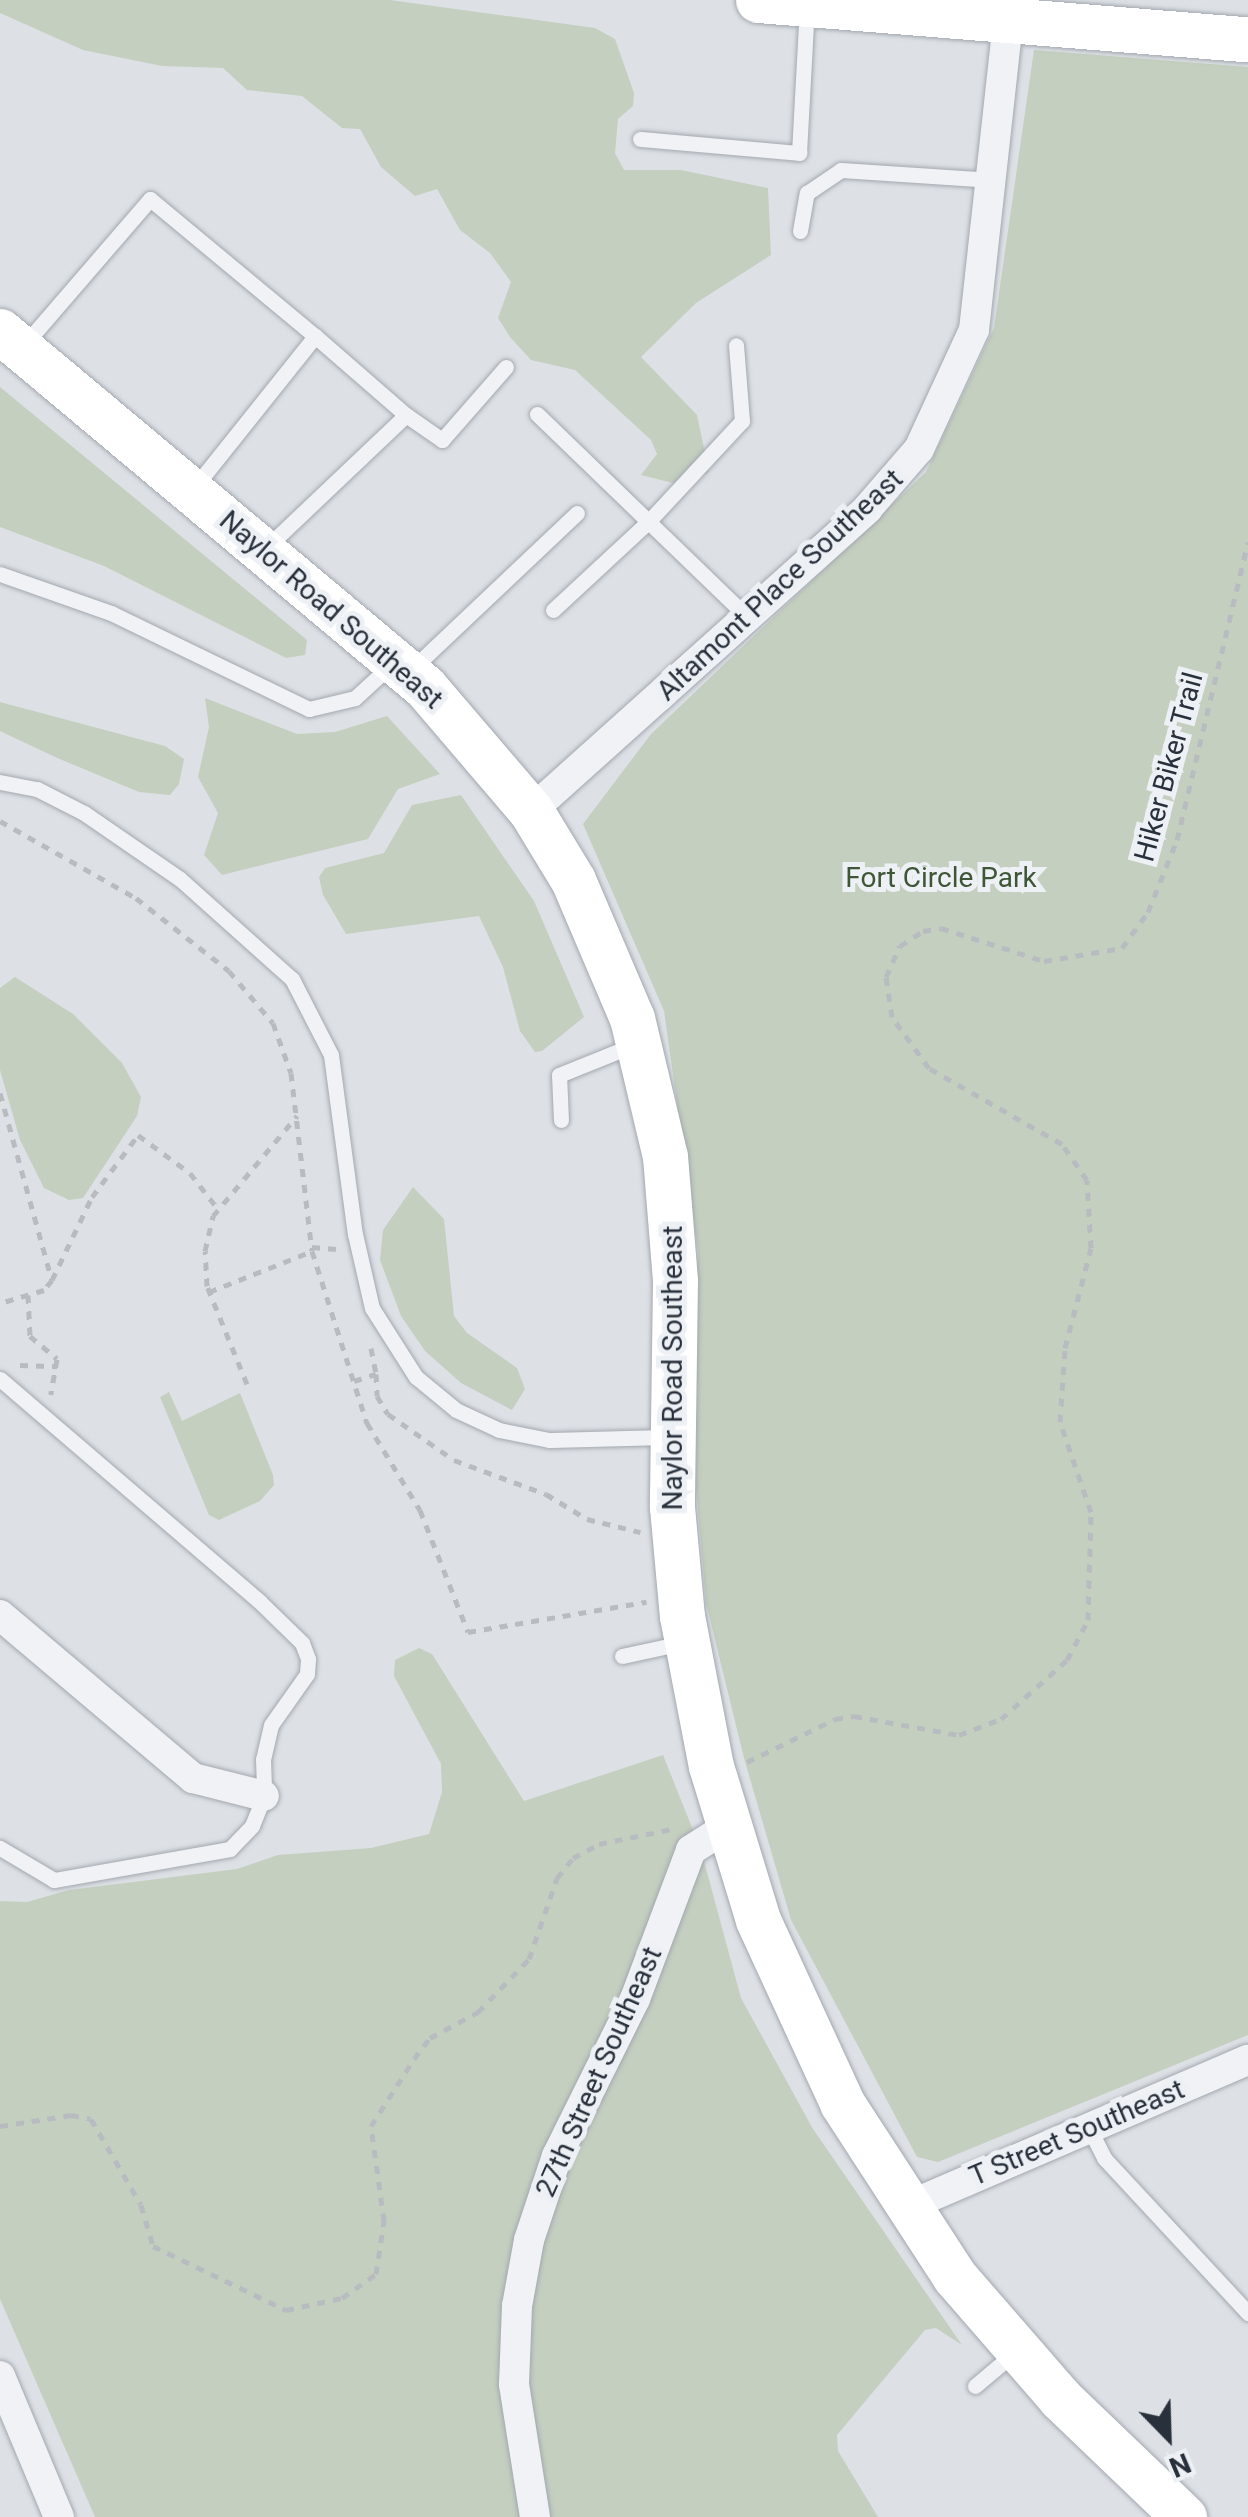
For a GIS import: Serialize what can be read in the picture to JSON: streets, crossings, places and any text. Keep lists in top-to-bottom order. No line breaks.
{"streets":{"street":["Altamont Place Southeast","Naylor Road Southeast","27th Street Southeast","T Street Southeast"],"path":["Hiker Biker Trail"]},"crossings":[["Altamont Place Southeast","Naylor Road Southeast"],["Naylor Road Southeast","27th Street Southeast"],["Naylor Road Southeast","T Street Southeast"]],"parks":["Fort Circle Park"],"north":"bottom right"}
